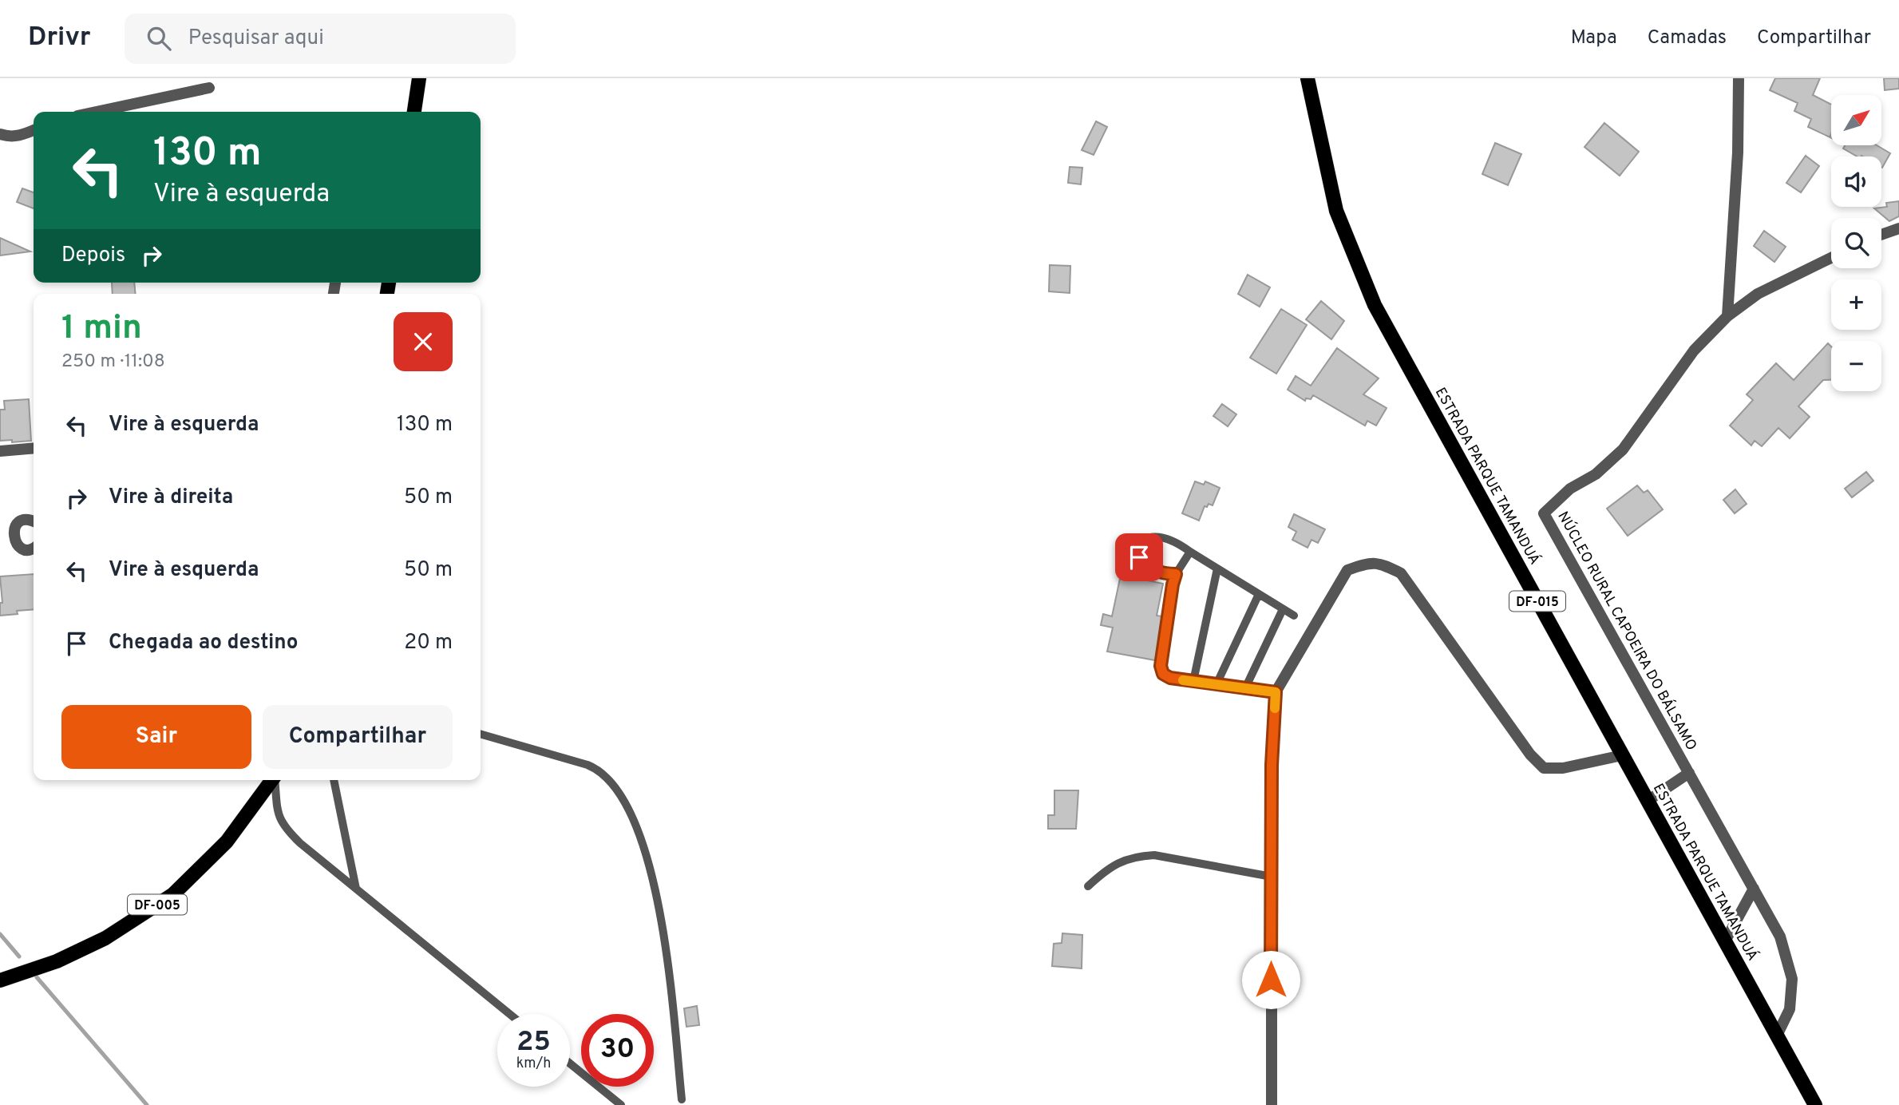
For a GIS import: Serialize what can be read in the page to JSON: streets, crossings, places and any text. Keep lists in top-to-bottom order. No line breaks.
{"streets":{"main road":["ESTRADA PARQUE TAMANDUÁ","DF-015","DF-005"],"street":["NÚCLEO RURAL CAPOEIRA DO BÁLSAMO"]},"crossings":[["ESTRADA PARQUE TAMANDUÁ","NÚCLEO RURAL CAPOEIRA DO BÁLSAMO"]],"north":"top right","page":{"header":"Drivr","search":"Pesquisar aqui","nav":["Mapa","Camadas","Compartilhar"],"map_buttons":["+","−"],"turn":["130 m","Vire à esquerda"],"then":"Depois","heading":["1 min","250 m · 11:08"],"list":[{"name":"Vire à esquerda","value":"130 m"},{"name":"Vire à direita","value":"50 m"},{"name":"Vire à esquerda","value":"50 m"},{"name":"Chegada ao destino","value":"20 m"}],"buttons":["Sair","Compartilhar"],"speed":"25 km/h","limit":"30"}}
